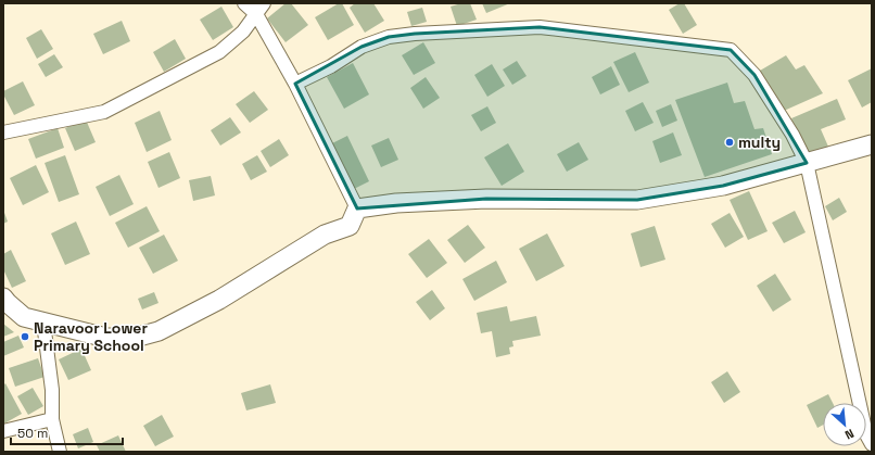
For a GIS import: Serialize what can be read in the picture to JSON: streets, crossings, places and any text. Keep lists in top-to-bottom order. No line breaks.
{"places":["multy","Naravoor Lower Primary School"],"scale_bar":"50 m","north":"bottom right"}
